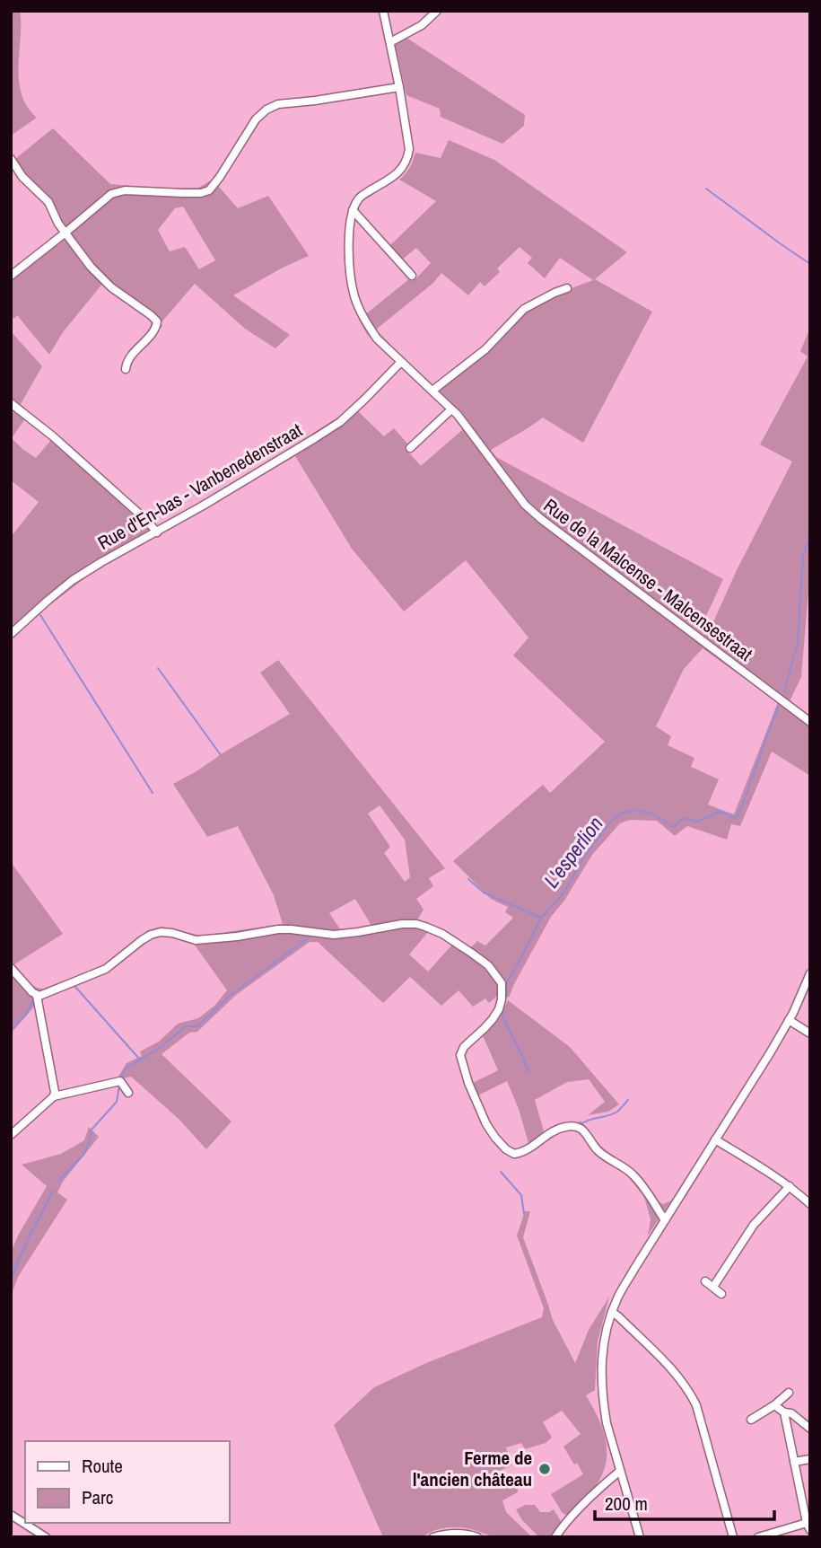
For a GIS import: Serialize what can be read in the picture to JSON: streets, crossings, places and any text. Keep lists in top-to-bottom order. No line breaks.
{"streets":{"street":["Rue d'En-bas - Vanbenedenstraat","Rue de la Malcense - Malcensestraat"]},"crossings":[["Rue d'En-bas - Vanbenedenstraat","Rue de la Malcense - Malcensestraat"]],"water":["L'esperlion"],"places":["Ferme de l'ancien château"],"legend":["Route","Parc"],"scale_bar":"200 m"}
